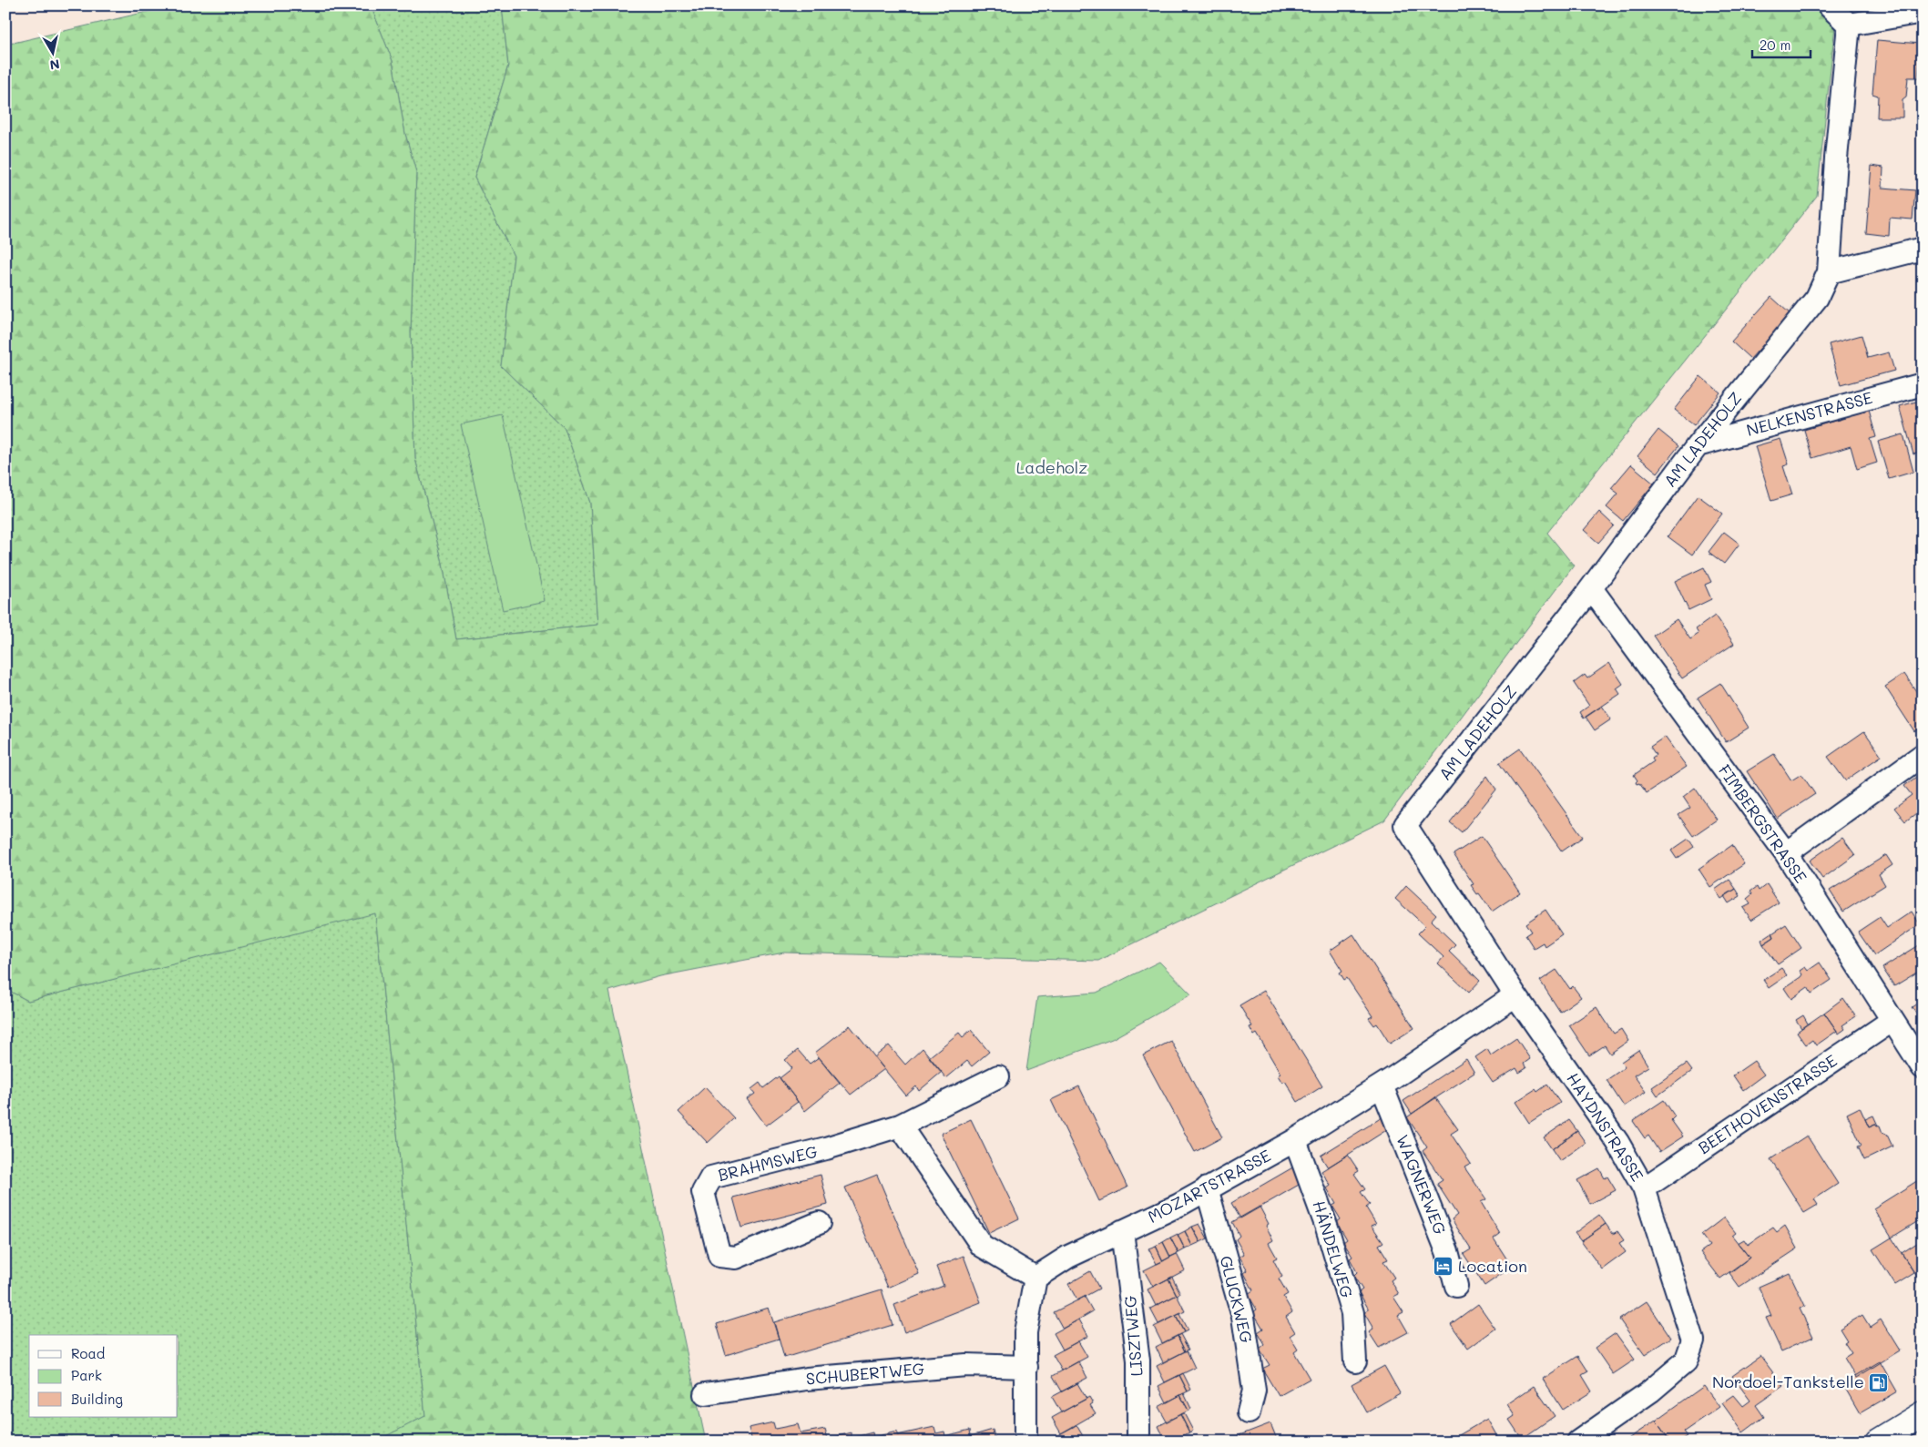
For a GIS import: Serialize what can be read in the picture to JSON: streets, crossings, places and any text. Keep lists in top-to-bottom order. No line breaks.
{"streets":{"street":["NELKENSTRASSE","AM LADEHOLZ","FIMBERGSTRASSE","BEETHOVENSTRASSE","HAYDNSTRASSE","BRAHMSWEG","WAGNERWEG","MOZARTSTRASSE","HÄNDELWEG","GLUCKWEG","LISZTWEG","SCHUBERTWEG"]},"crossings":[["NELKENSTRASSE","AM LADEHOLZ"],["AM LADEHOLZ","FIMBERGSTRASSE"],["AM LADEHOLZ","HAYDNSTRASSE"],["FIMBERGSTRASSE","BEETHOVENSTRASSE"],["BEETHOVENSTRASSE","HAYDNSTRASSE"],["HAYDNSTRASSE","MOZARTSTRASSE"],["WAGNERWEG","MOZARTSTRASSE"],["MOZARTSTRASSE","HÄNDELWEG"],["MOZARTSTRASSE","GLUCKWEG"],["MOZARTSTRASSE","LISZTWEG"]],"parks":["Ladeholz"],"places":{"hotel":["Location"],"fuel station":["Nordoel-Tankstelle"]},"legend":["Road","Park","Building"],"scale_bar":"20 m","north":"bottom"}
